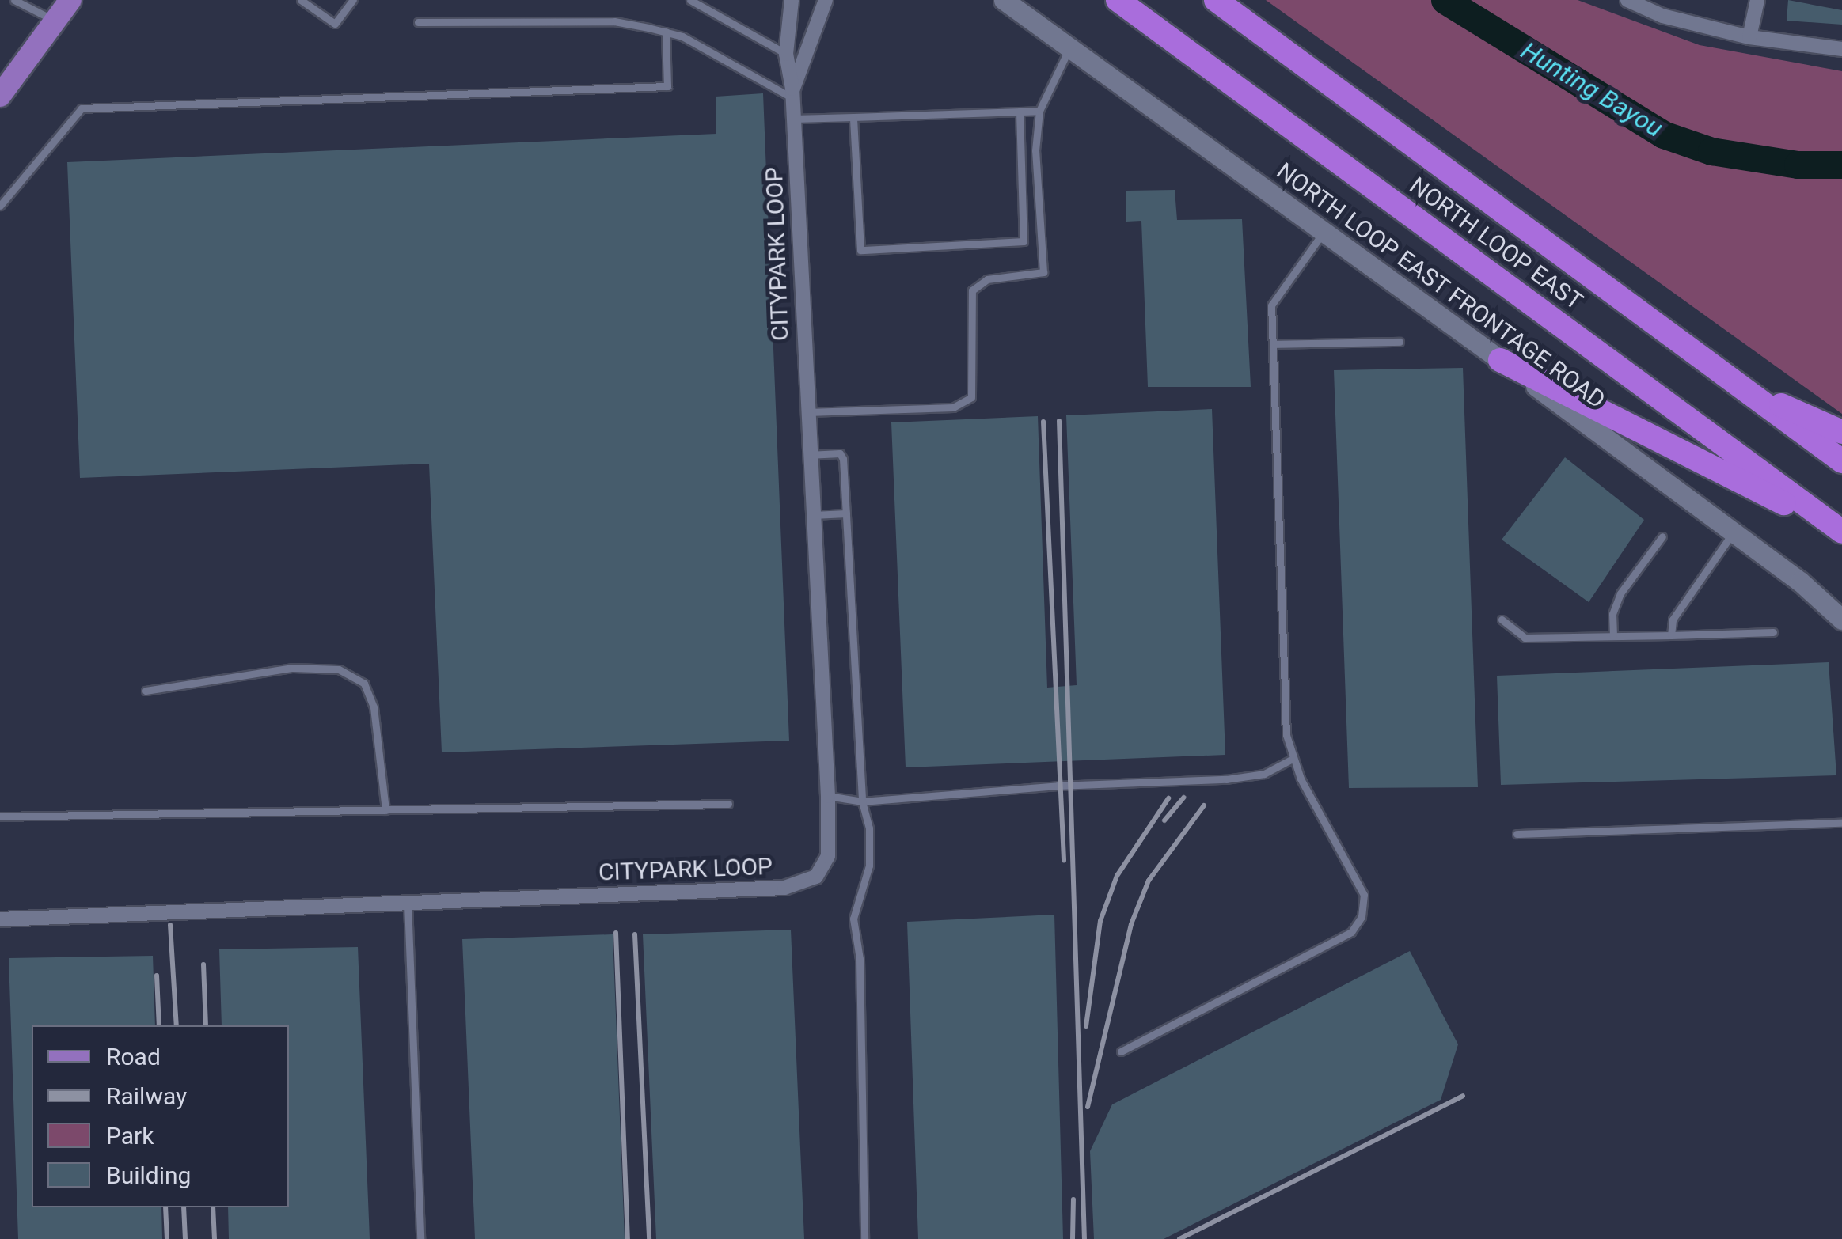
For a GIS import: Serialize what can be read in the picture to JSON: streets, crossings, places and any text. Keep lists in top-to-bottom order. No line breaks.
{"streets":{"highway":["NORTH LOOP EAST"],"main road":["NORTH LOOP EAST FRONTAGE ROAD"],"street":["CITYPARK LOOP"]},"water":["Hunting Bayou"],"legend":["Road","Railway","Park","Building"]}
